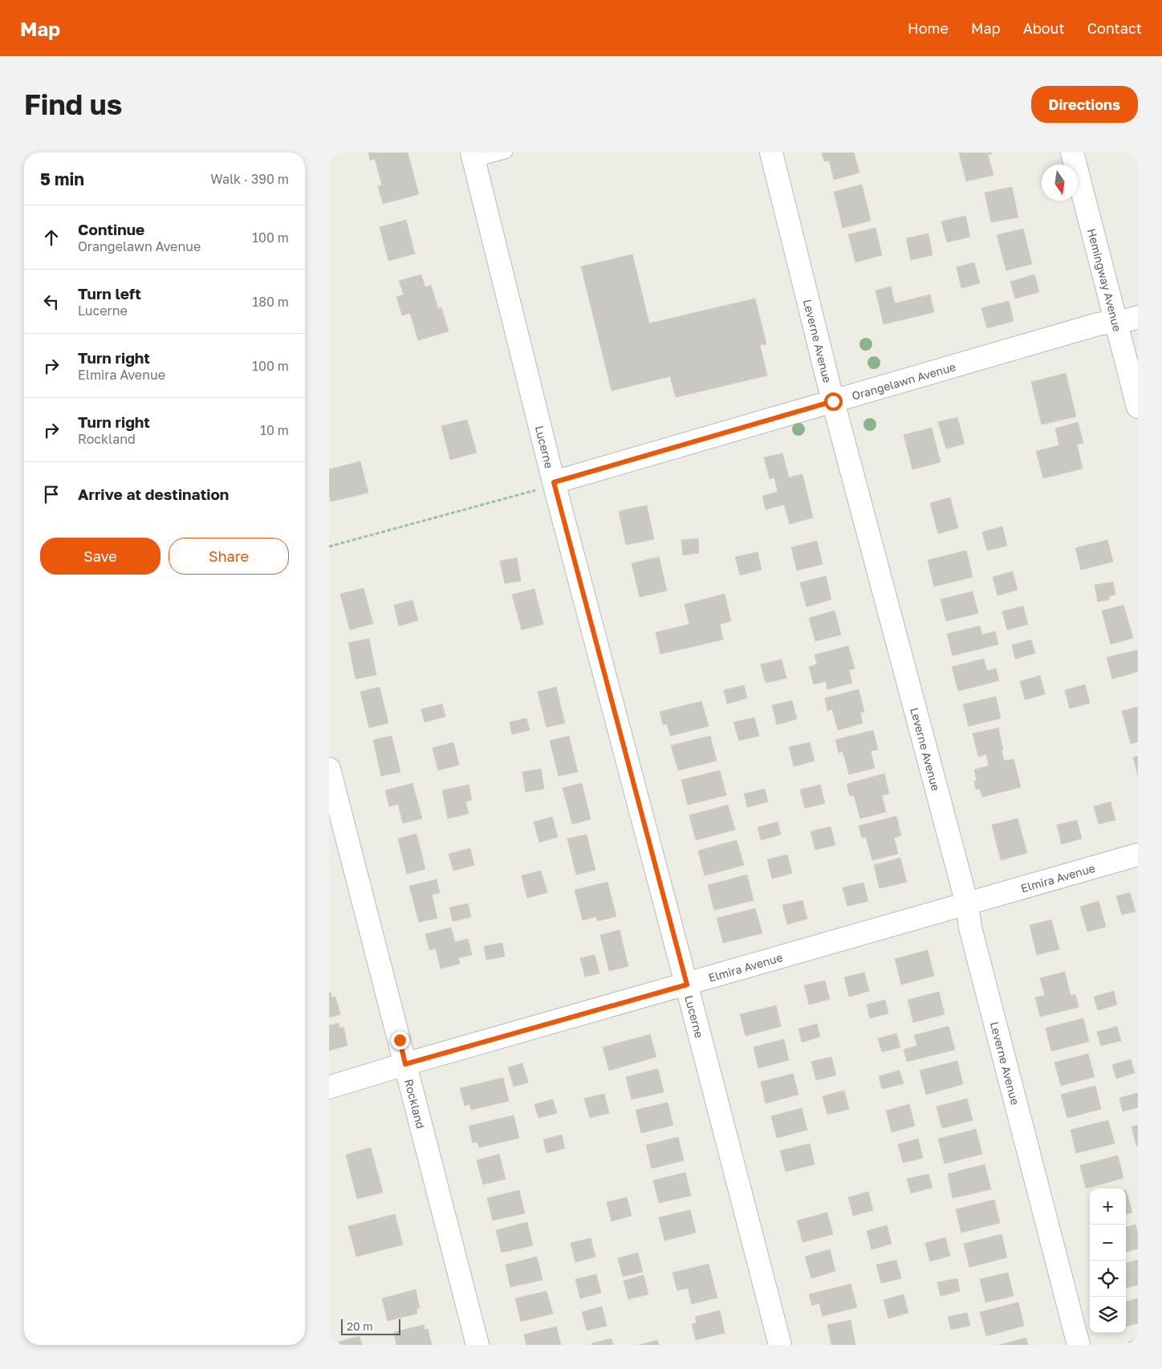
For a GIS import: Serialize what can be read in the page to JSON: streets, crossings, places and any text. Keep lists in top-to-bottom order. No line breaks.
{"streets":{"street":["Hemingway Avenue","Leverne Avenue","Orangelawn Avenue","Lucerne","Elmira Avenue","Rockland"]},"crossings":[["Hemingway Avenue","Orangelawn Avenue"],["Leverne Avenue","Orangelawn Avenue"],["Leverne Avenue","Elmira Avenue"],["Orangelawn Avenue","Lucerne"],["Lucerne","Elmira Avenue"],["Elmira Avenue","Rockland"]],"scale_bar":"20 m","north":"bottom","page":{"header":"Map","nav":["Home","Map","About","Contact"],"buttons":["Directions",["Save","Share"]],"title":"Find us","heading":["5 min","Walk · 390 m"],"list":[["Continue","Orangelawn Avenue","100 m"],["Turn left","Lucerne","180 m"],["Turn right","Elmira Avenue","100 m"],["Turn right","Rockland","10 m"],"Arrive at destination"],"map_buttons":["+","−"],"scale":"20 m"}}
